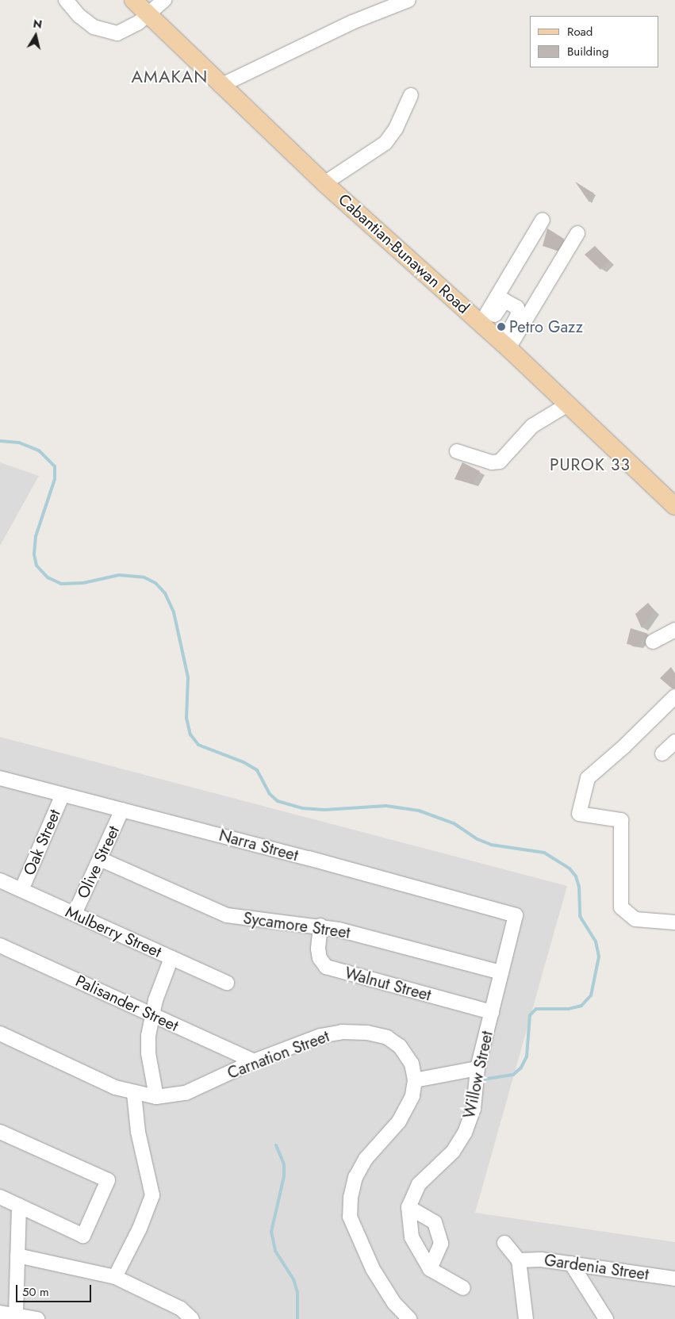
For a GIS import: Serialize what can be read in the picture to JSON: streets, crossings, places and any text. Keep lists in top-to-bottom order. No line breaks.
{"streets":{"main road":["Cabantian-Bunawan Road"],"street":["Oak Street","Narra Street","Olive Street","Sycamore Street","Mulberry Street","Walnut Street","Palisander Street","Carnation Street","Willow Street","Gardenia Street"]},"crossings":[["Oak Street","Narra Street"],["Oak Street","Mulberry Street"],["Narra Street","Olive Street"],["Narra Street","Willow Street"],["Olive Street","Sycamore Street"],["Olive Street","Mulberry Street"],["Sycamore Street","Walnut Street"],["Sycamore Street","Willow Street"],["Walnut Street","Willow Street"],["Palisander Street","Carnation Street"]],"districts":["AMAKAN","PUROK 33"],"places":["Petro Gazz"],"legend":["Road","Building"],"scale_bar":"50 m","north":"top"}
